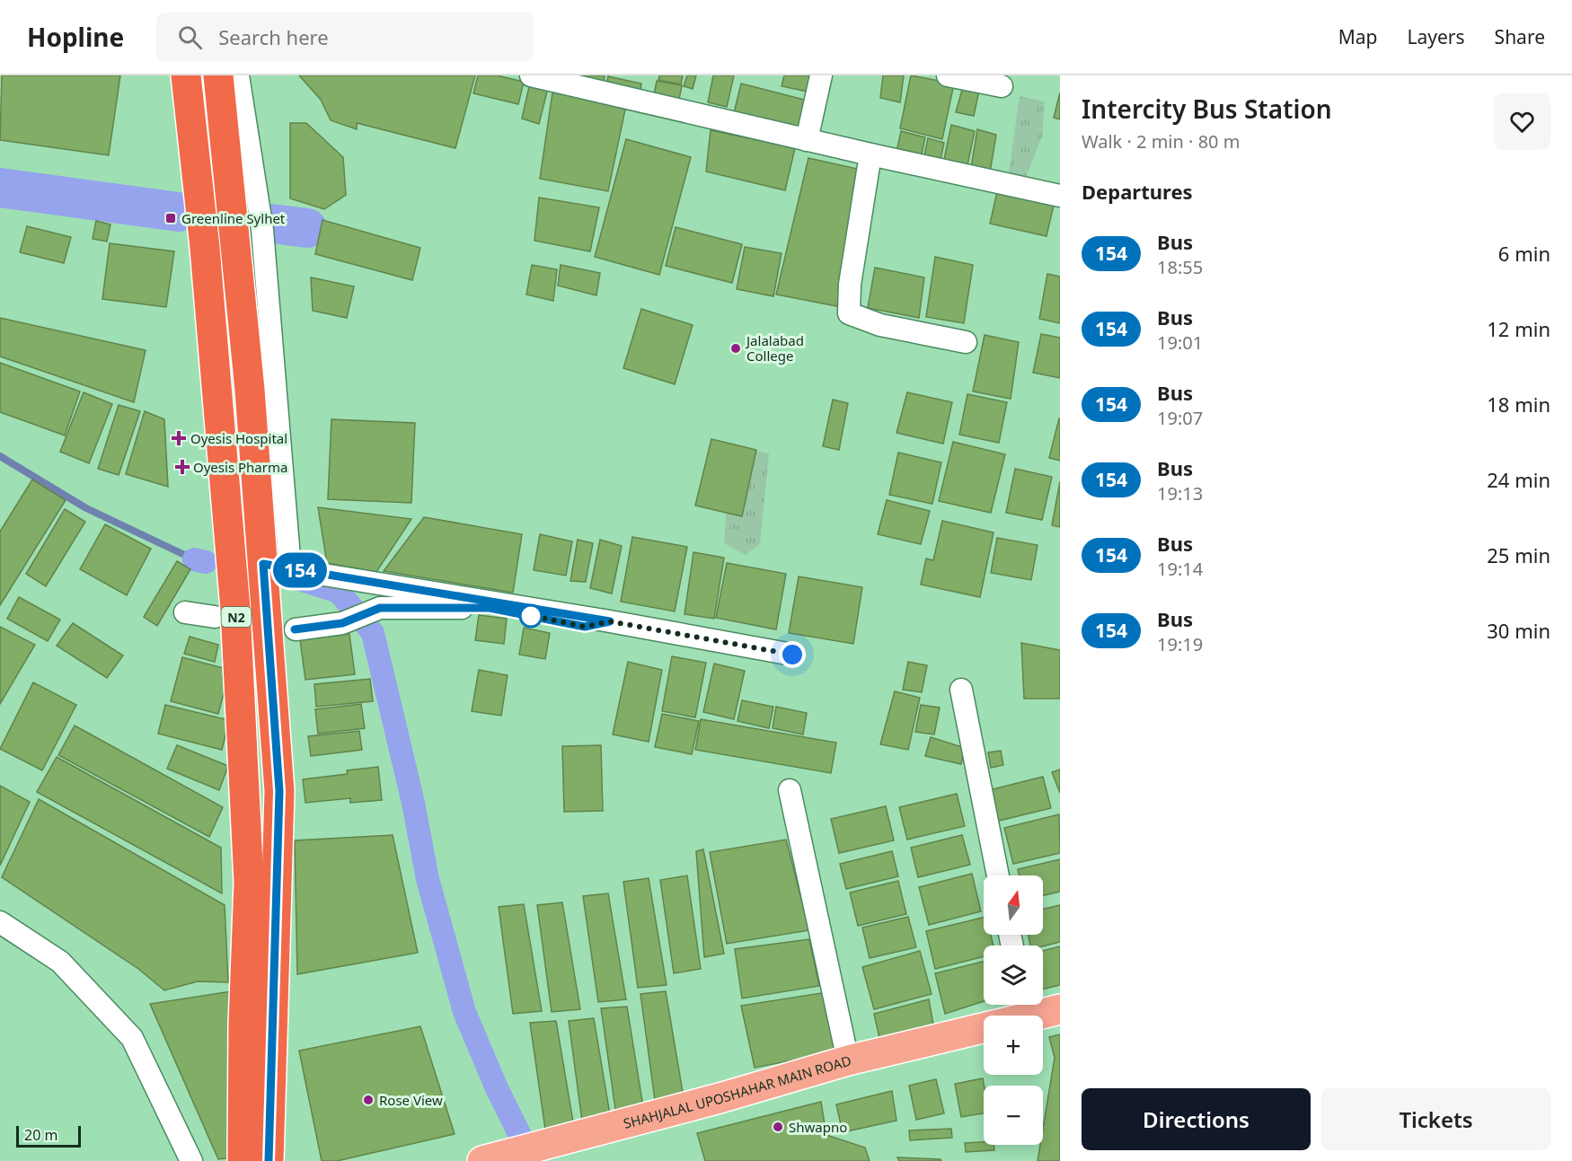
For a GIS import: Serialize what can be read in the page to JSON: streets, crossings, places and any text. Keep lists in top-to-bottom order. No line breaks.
{"streets":{"highway":["N2"],"main road":["SHAHJALAL UPOSHAHAR MAIN ROAD"]},"places":{"transit":["Greenline Sylhet"],"other":["Jalalabad College","Rose View","Shwapno"],"health":["Oyesis Hospital","Oyesis Pharma"]},"lines":["bus line 154"],"scale_bar":"20 m","north":"top","page":{"header":"Hopline","search":"Search here","nav":["Map","Layers","Share"],"on_map":"154","heading":[["Intercity Bus Station","Walk · 2 min · 80 m"],"Departures"],"list":[{"mark":"154","name":"Bus","note":"18:55","value":"6 min"},{"mark":"154","name":"Bus","note":"19:01","value":"12 min"},{"mark":"154","name":"Bus","note":"19:07","value":"18 min"},{"mark":"154","name":"Bus","note":"19:13","value":"24 min"},{"mark":"154","name":"Bus","note":"19:14","value":"25 min"},{"mark":"154","name":"Bus","note":"19:19","value":"30 min"}],"map_buttons":["+","−"],"buttons":["Directions","Tickets"],"scale":"20 m"}}
